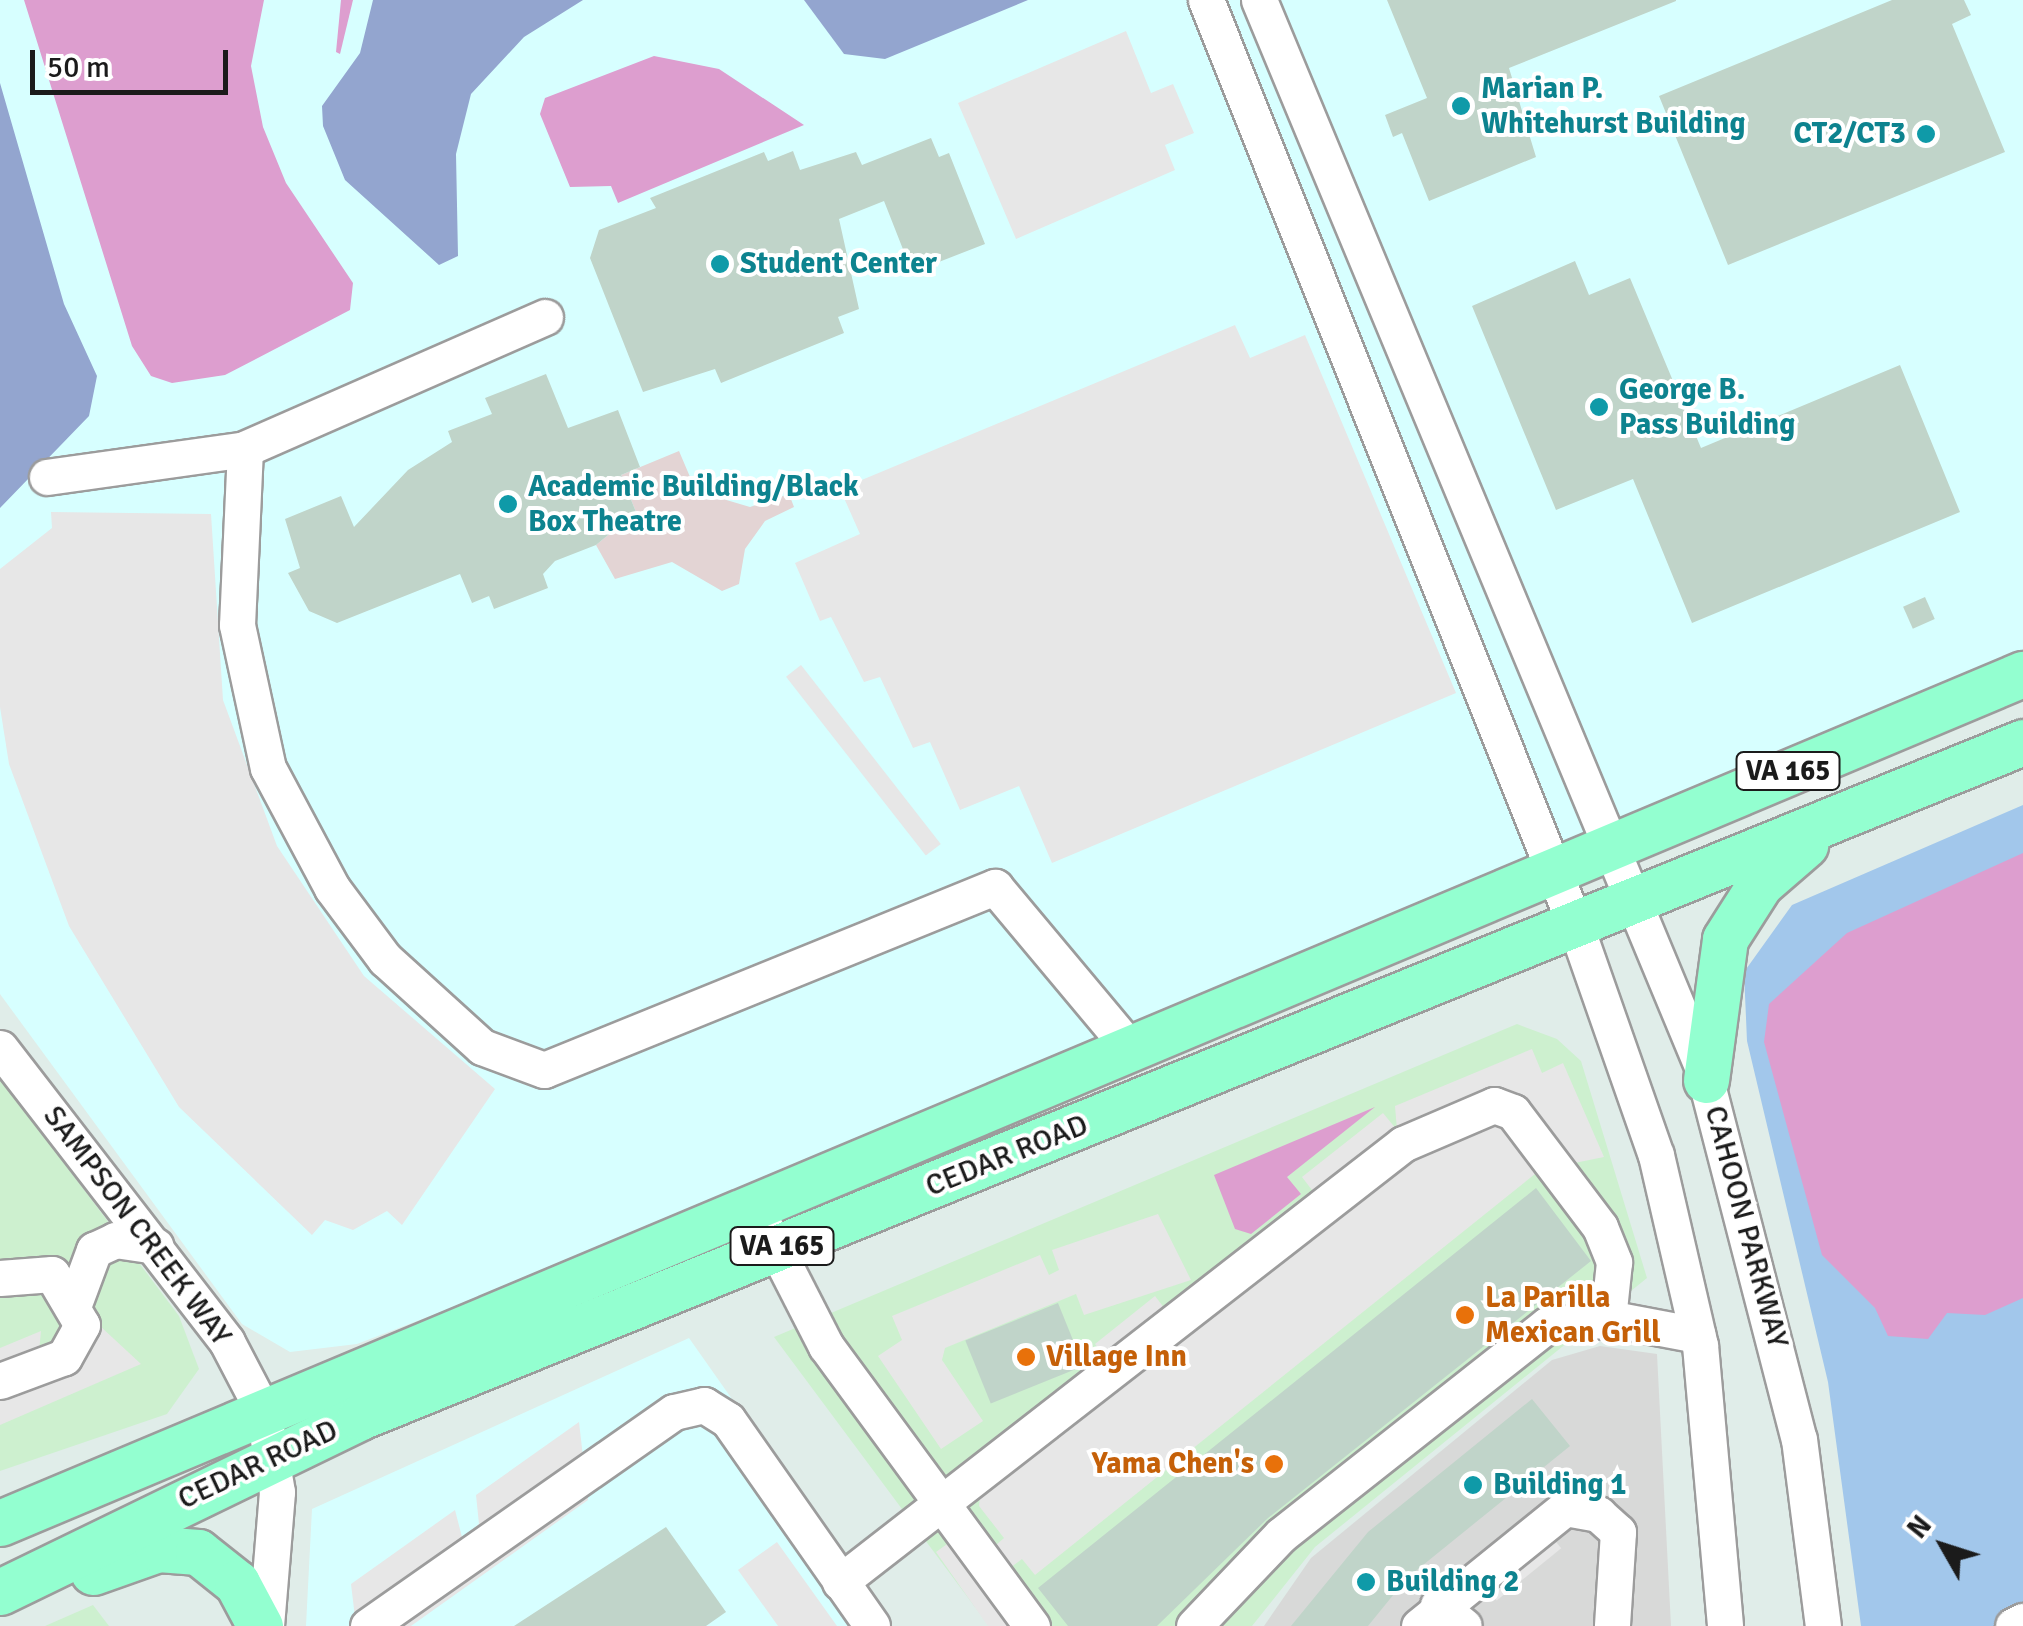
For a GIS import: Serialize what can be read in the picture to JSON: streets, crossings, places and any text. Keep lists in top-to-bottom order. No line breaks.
{"streets":{"main road":["VA 165","CEDAR ROAD"],"street":["SAMPSON CREEK WAY","CAHOON PARKWAY"]},"crossings":[["CEDAR ROAD","SAMPSON CREEK WAY"],["CEDAR ROAD","CAHOON PARKWAY"]],"places":["Marian P. Whitehurst Building","CT2/CT3","Student Center","George B. Pass Building","Academic Building/Black Box Theatre","La Parilla Mexican Grill","Village Inn","Yama Chen's","Building 1","Building 2"],"scale_bar":"50 m","north":"top left"}
